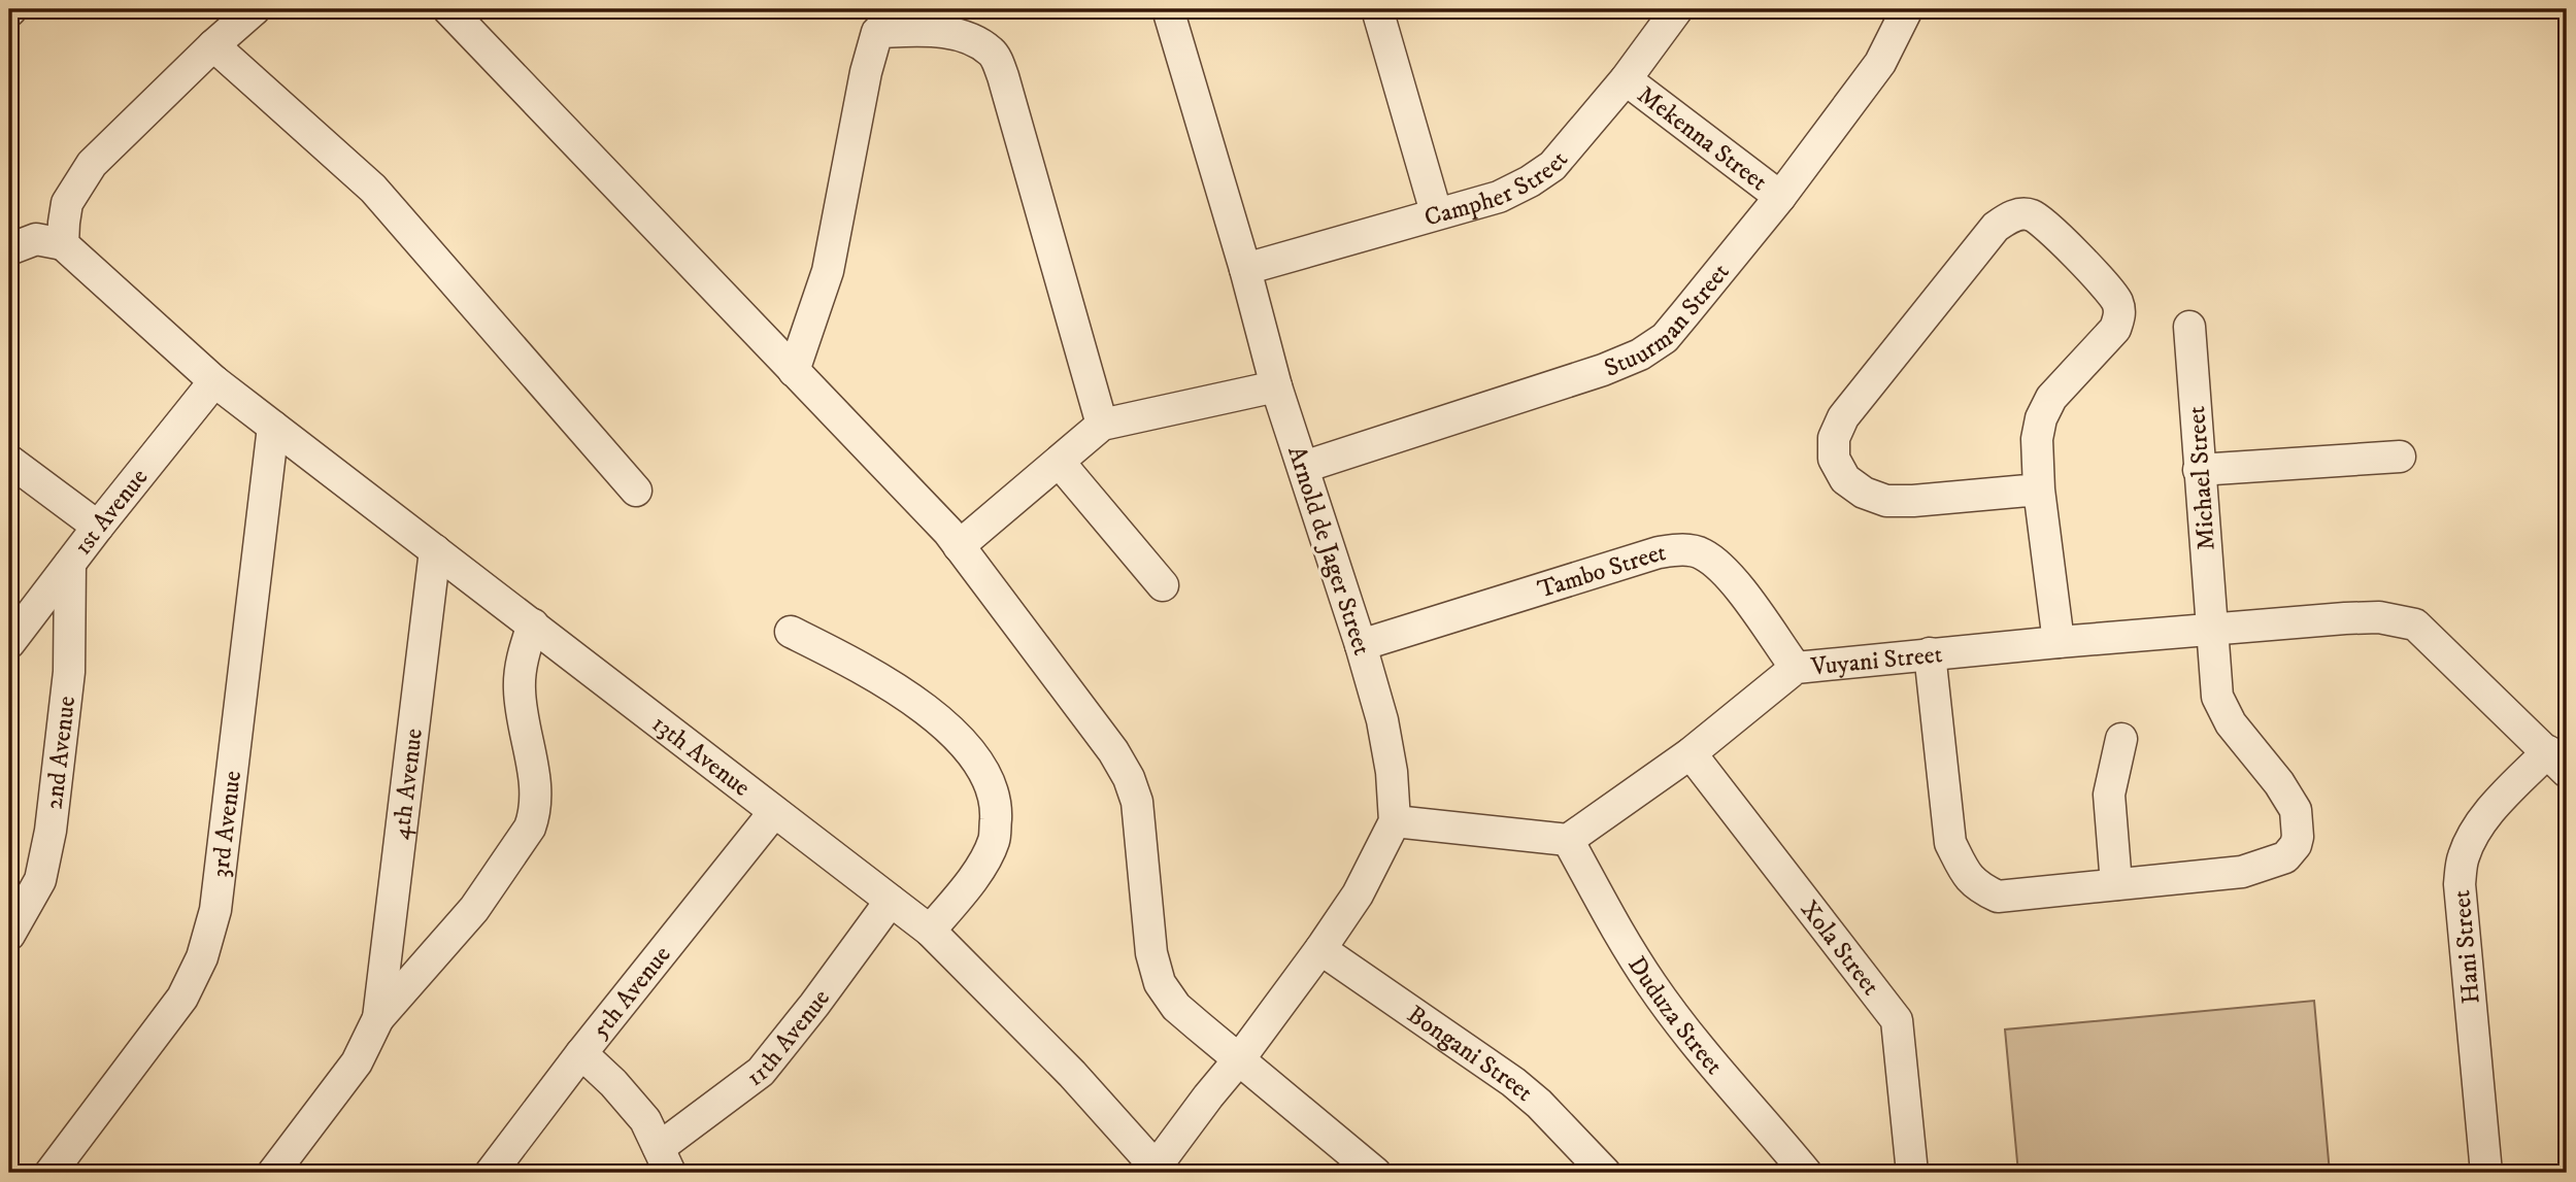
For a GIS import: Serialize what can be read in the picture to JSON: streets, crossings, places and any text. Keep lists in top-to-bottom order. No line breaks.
{"streets":{"street":["Mekenna Street","Campher Street","Stuurman Street","Michael Street","1st Avenue","Arnold de Jager Street","Tambo Street","Vuyani Street","2nd Avenue","13th Avenue","4th Avenue","3rd Avenue","Hani Street","Xola Street","5th Avenue","Duduza Street","11th Avenue","Bongani Street"]},"crossings":[["Mekenna Street","Campher Street"],["Mekenna Street","Stuurman Street"],["Campher Street","Arnold de Jager Street"],["Stuurman Street","Arnold de Jager Street"],["Michael Street","Vuyani Street"],["1st Avenue","2nd Avenue"],["1st Avenue","13th Avenue"],["Arnold de Jager Street","Tambo Street"],["Tambo Street","Vuyani Street"],["Vuyani Street","Hani Street"],["Vuyani Street","Xola Street"],["Vuyani Street","Duduza Street"],["13th Avenue","4th Avenue"],["13th Avenue","3rd Avenue"],["13th Avenue","5th Avenue"],["13th Avenue","11th Avenue"]]}
